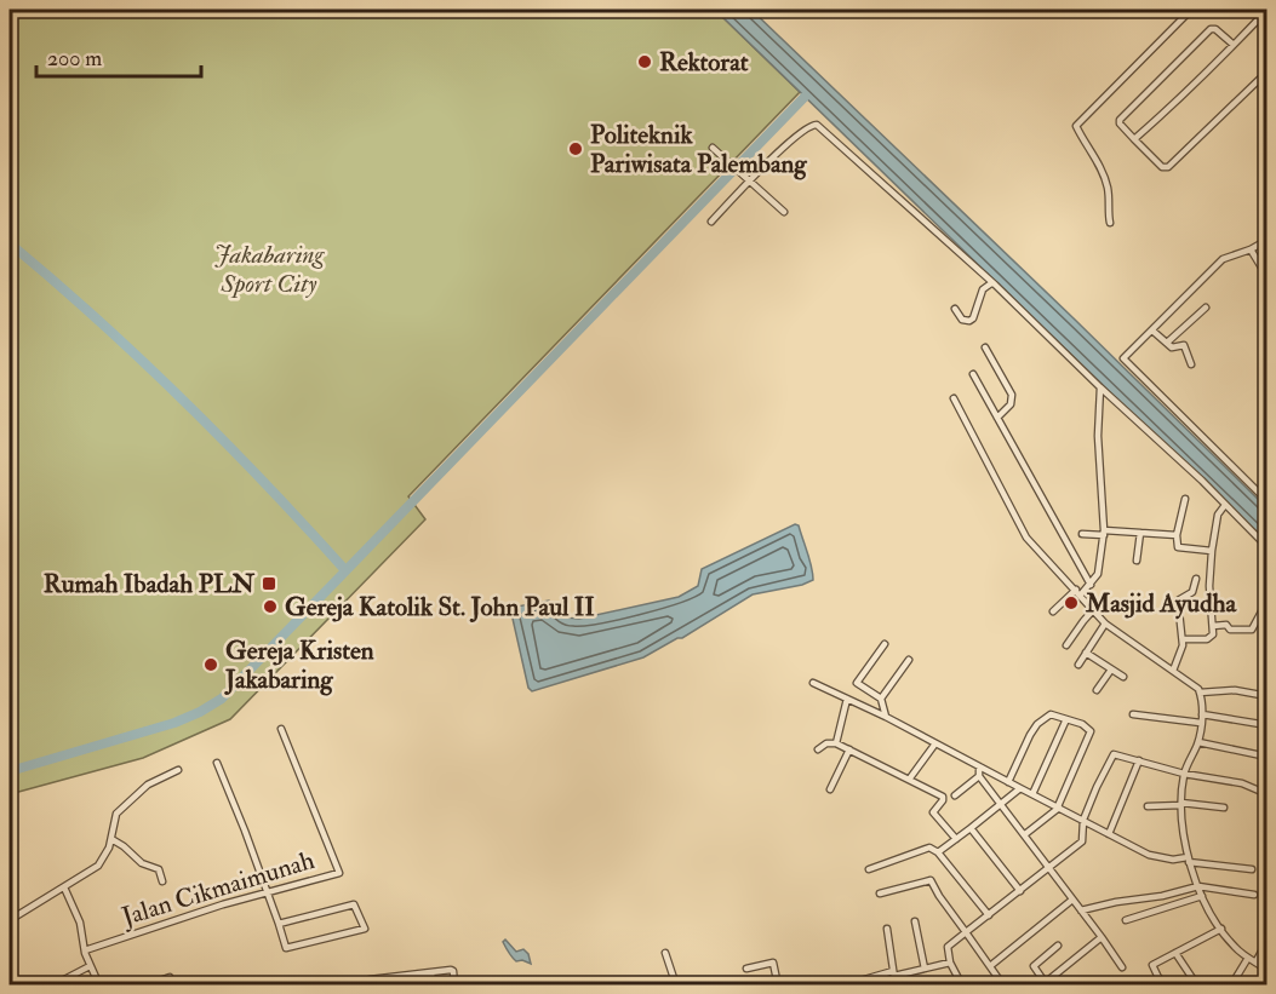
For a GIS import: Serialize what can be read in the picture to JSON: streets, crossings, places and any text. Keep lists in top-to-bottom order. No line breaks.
{"streets":{"street":["Jalan Cikmaimunah"]},"parks":["Jakabaring Sport City"],"places":{"other":["Rektorat","Politeknik Pariwisata Palembang","Masjid Ayudha","Gereja Katolik St. John Paul II","Gereja Kristen Jakabaring"],"transit":["Rumah Ibadah PLN"]},"scale_bar":"200 m"}
